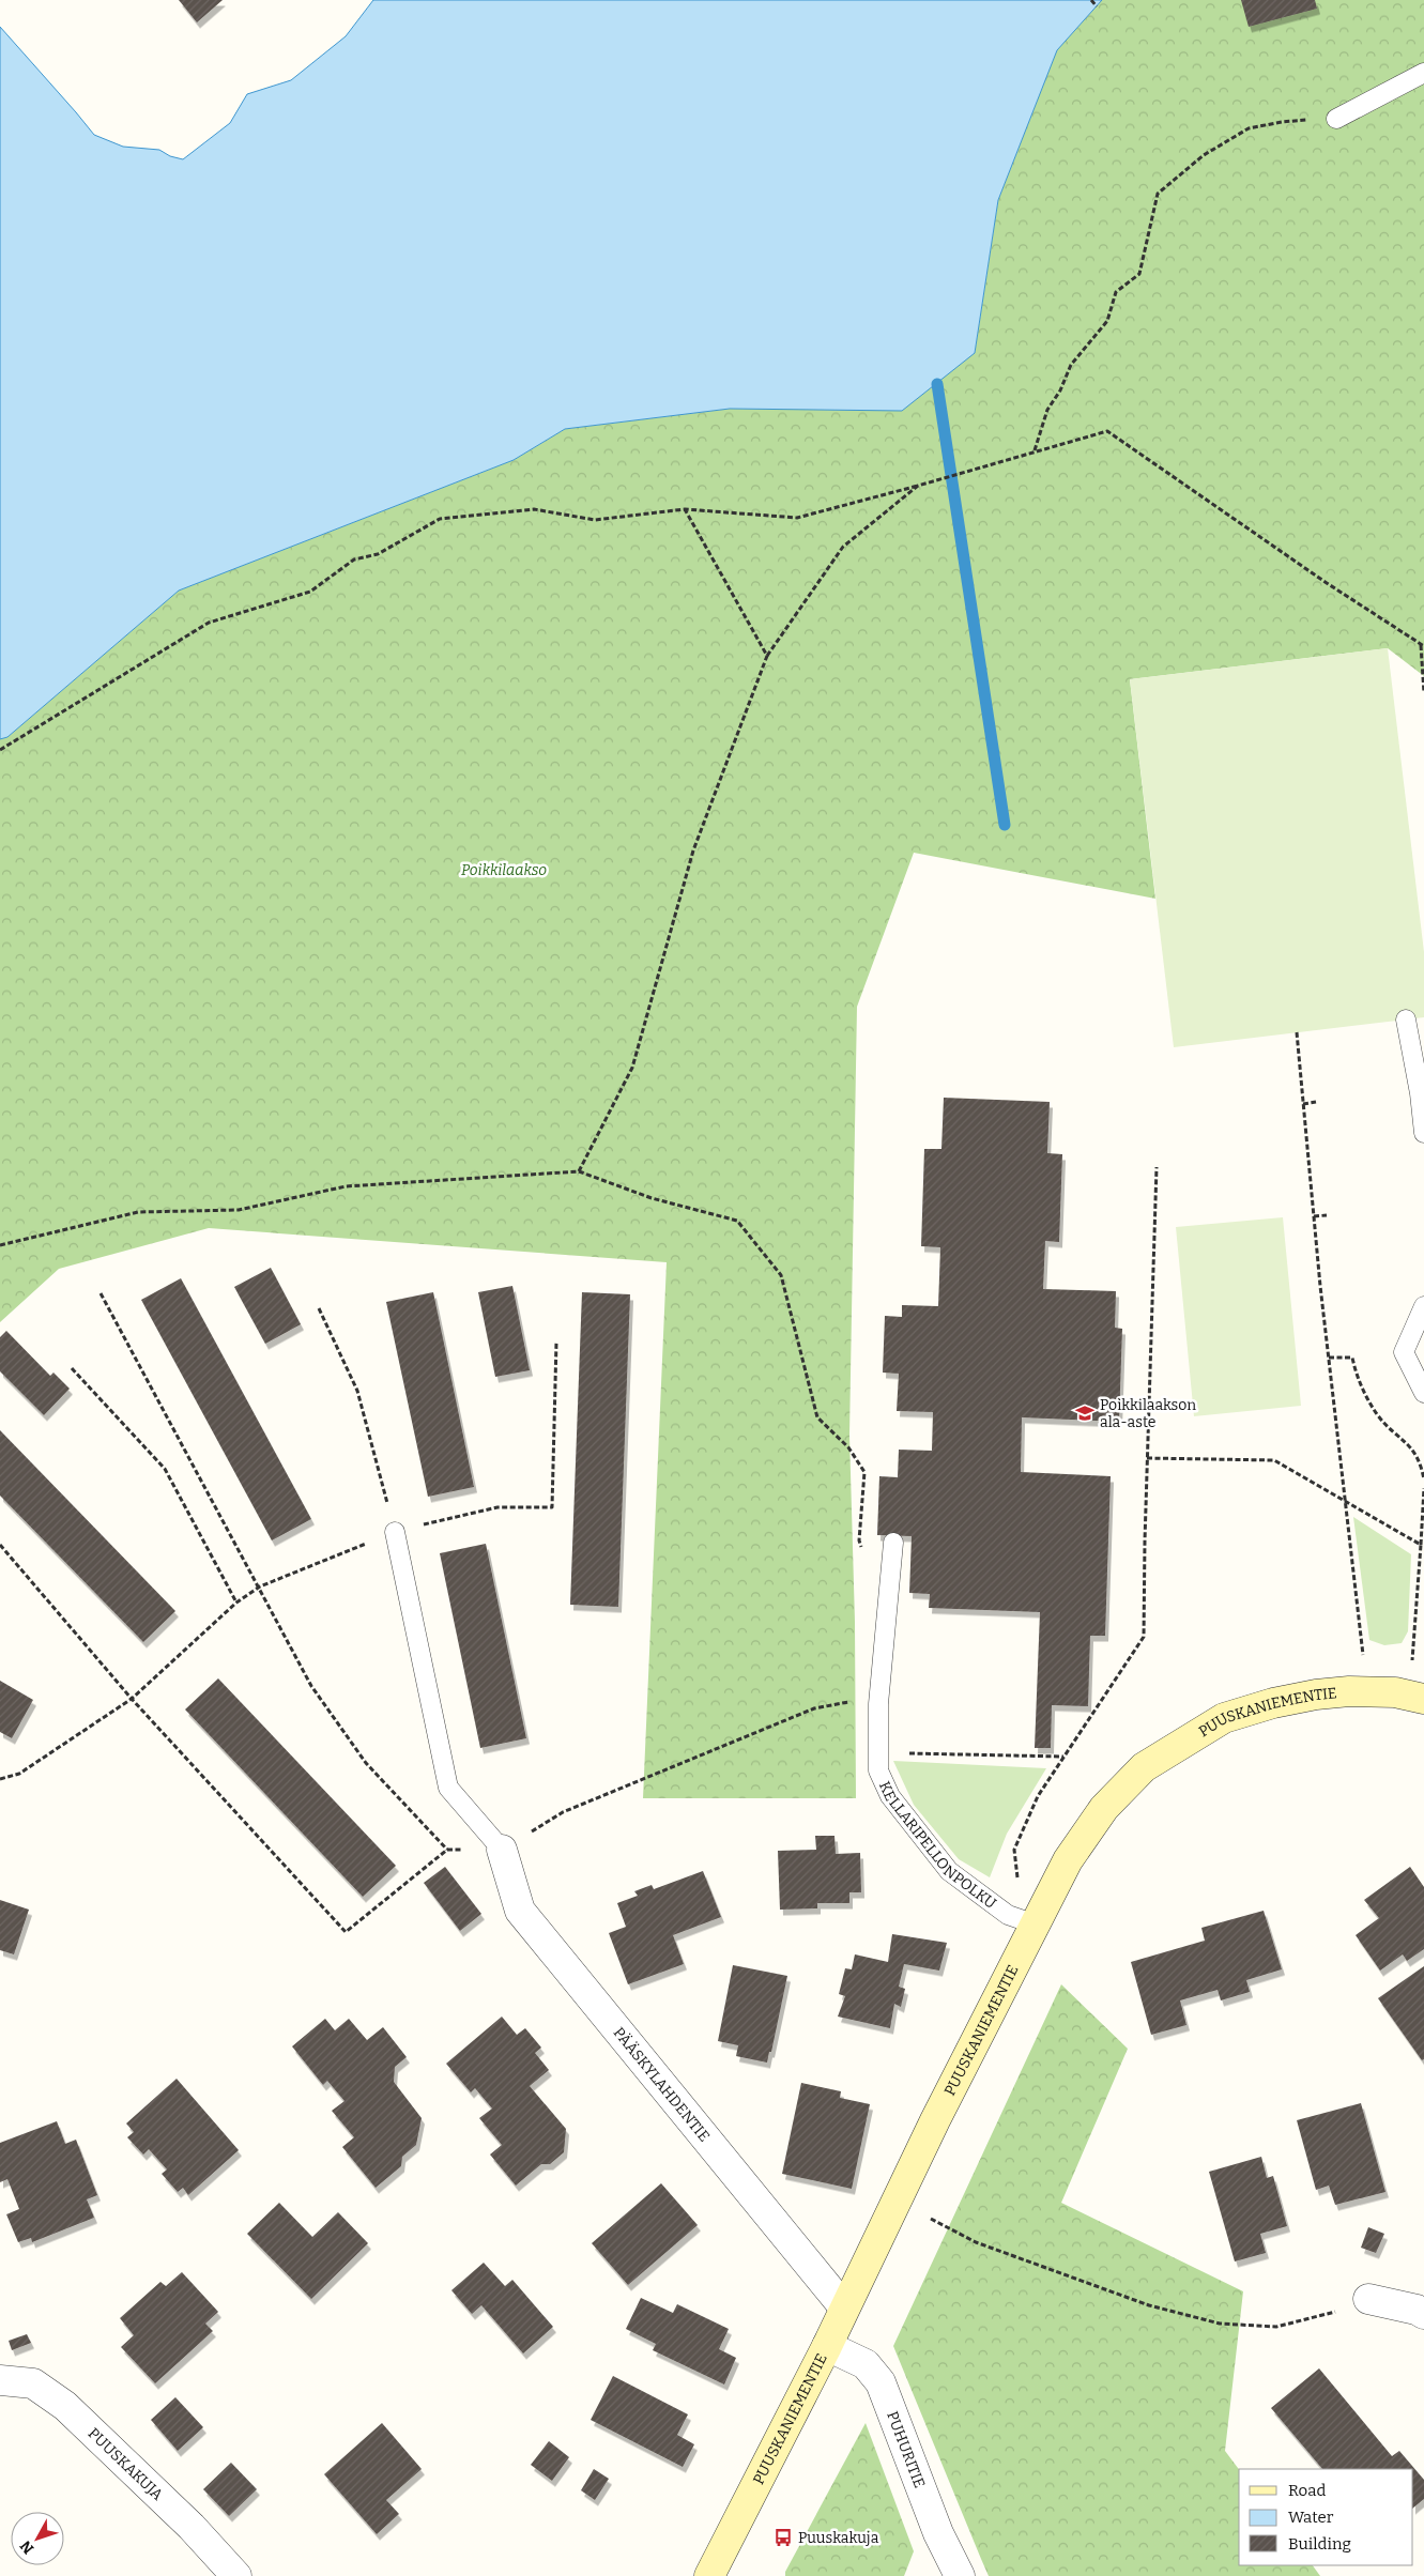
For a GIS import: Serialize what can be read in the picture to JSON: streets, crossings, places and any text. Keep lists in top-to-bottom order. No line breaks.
{"streets":{"street":["PUUSKANIEMENTIE","PÄÄSKYLAHDENTIE","PUHURITIE","PUUSKAKUJA"],"lane":["KELLARIPELLONPOLKU"]},"crossings":[["PUUSKANIEMENTIE","KELLARIPELLONPOLKU"],["PUUSKANIEMENTIE","PÄÄSKYLAHDENTIE"],["PUUSKANIEMENTIE","PUHURITIE"]],"parks":["Poikkilaakso"],"places":{"school or university":["Poikkilaakson ala-aste"],"bus stop":["Puuskakuja"]},"legend":["Road","Water","Building"],"north":"bottom left"}
